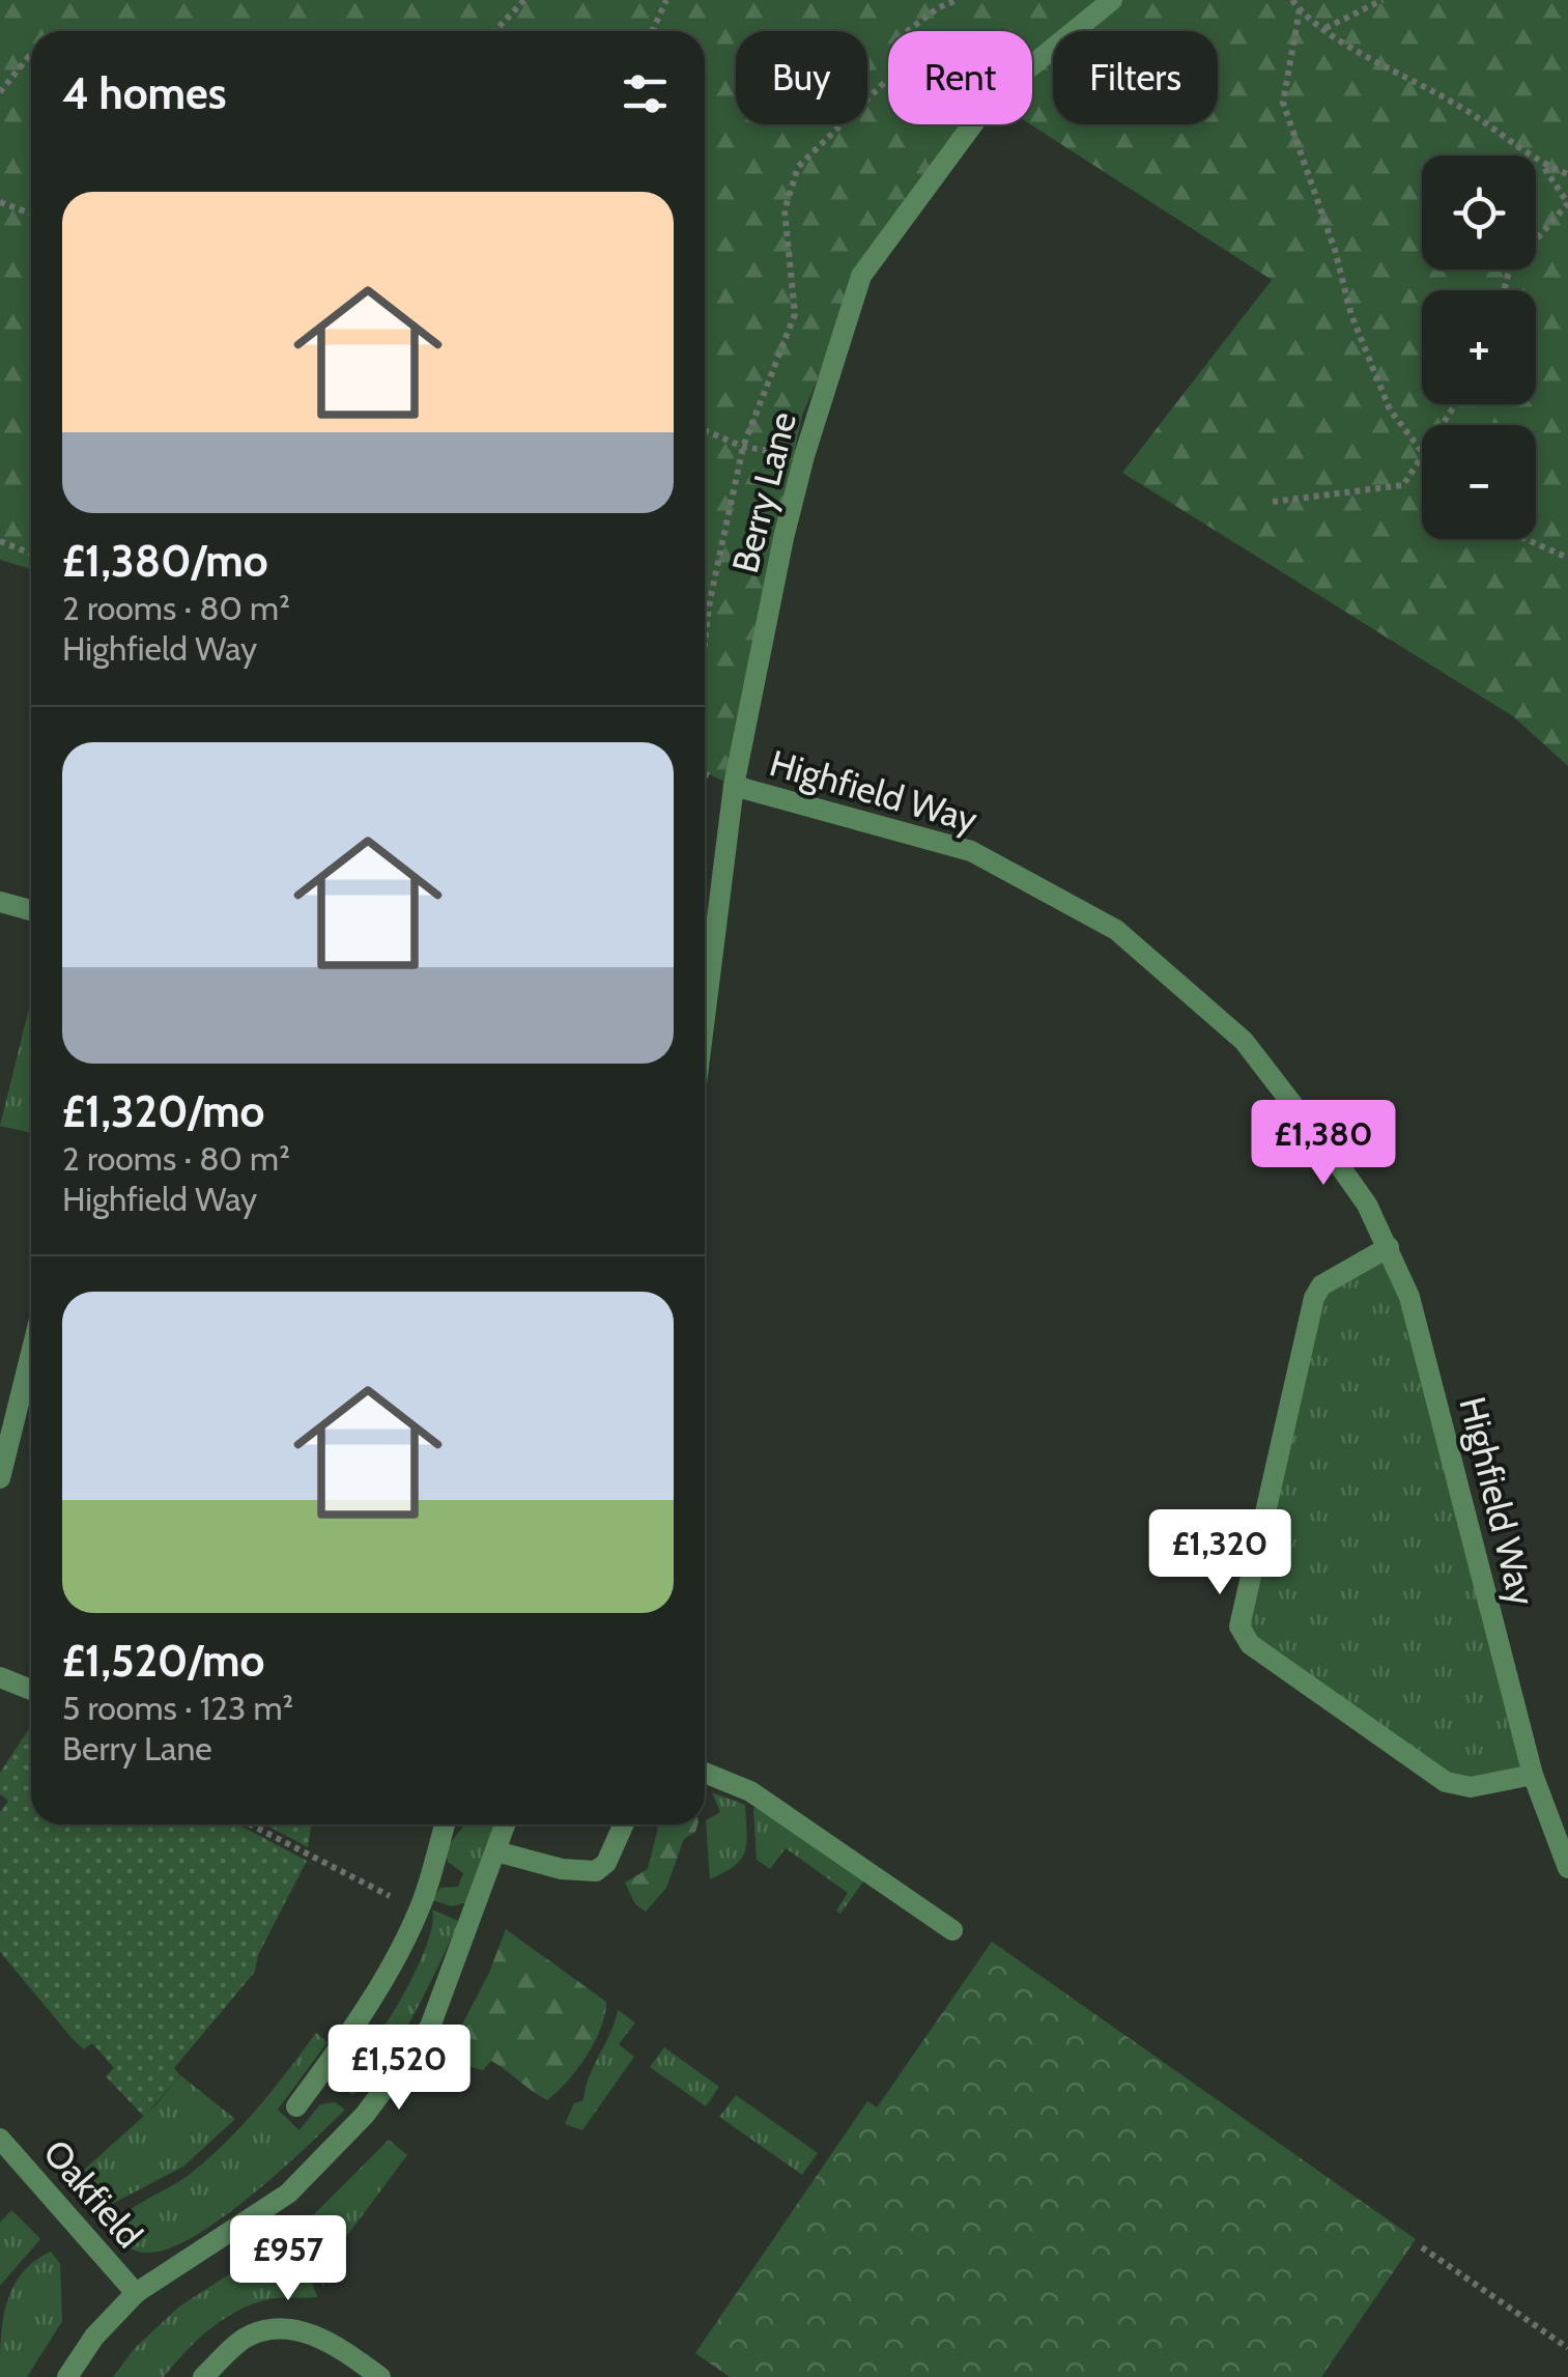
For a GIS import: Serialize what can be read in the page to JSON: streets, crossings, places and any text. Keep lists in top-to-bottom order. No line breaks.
{"streets":{"street":["Berry Lane","Highfield Way","Oakfield"]},"crossings":[["Berry Lane","Highfield Way"]],"page":{"chip":["Buy","Rent","Filters"],"heading":"4 homes","map_buttons":["+","−"],"list":[{"name":"£1,380/mo","note":"2 rooms · 80 m² · Highfield Way"},{"name":"£1,320/mo","note":"2 rooms · 80 m² · Highfield Way"},{"name":"£1,520/mo","note":"5 rooms · 123 m² · Berry Lane"}],"price":["£1,380","£1,320","£1,520","£957"]}}
